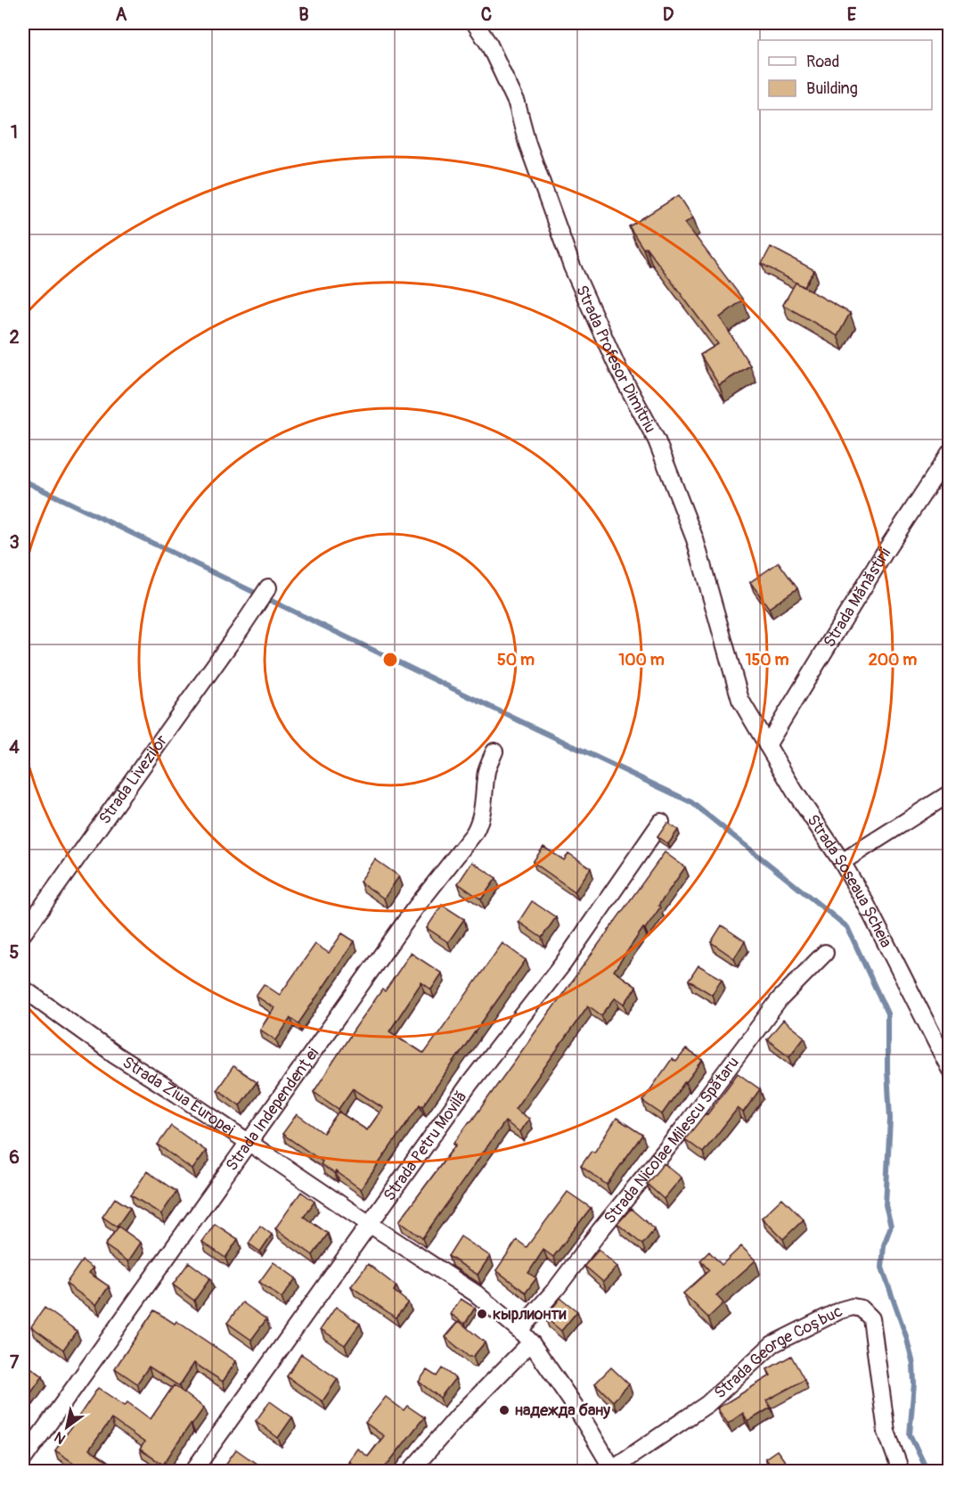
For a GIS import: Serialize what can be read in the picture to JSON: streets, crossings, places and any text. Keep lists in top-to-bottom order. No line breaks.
{"streets":{"street":["Strada Profesor Dimitriu","Strada Mănăstirii","Strada Livezilor","Strada Șoseaua Șcheia","Strada Ziua Europei","Strada Independenței","Strada Nicolae Milescu Spătaru","Strada Petru Movilă","Strada George Coșbuc"]},"crossings":[["Strada Profesor Dimitriu","Strada Șoseaua Șcheia"],["Strada Mănăstirii","Strada Șoseaua Șcheia"],["Strada Ziua Europei","Strada Independenței"],["Strada Ziua Europei","Strada Nicolae Milescu Spătaru"],["Strada Ziua Europei","Strada Petru Movilă"],["Strada Ziua Europei","Strada George Coșbuc"]],"places":["кырлионти","надежда бану"],"legend":["Road","Building"],"north":"bottom left","grid":{"columns":["A","B","C","D","E"],"rows":["1","2","3","4","5","6","7"]},"rings":["50 m","100 m","150 m","200 m"]}
